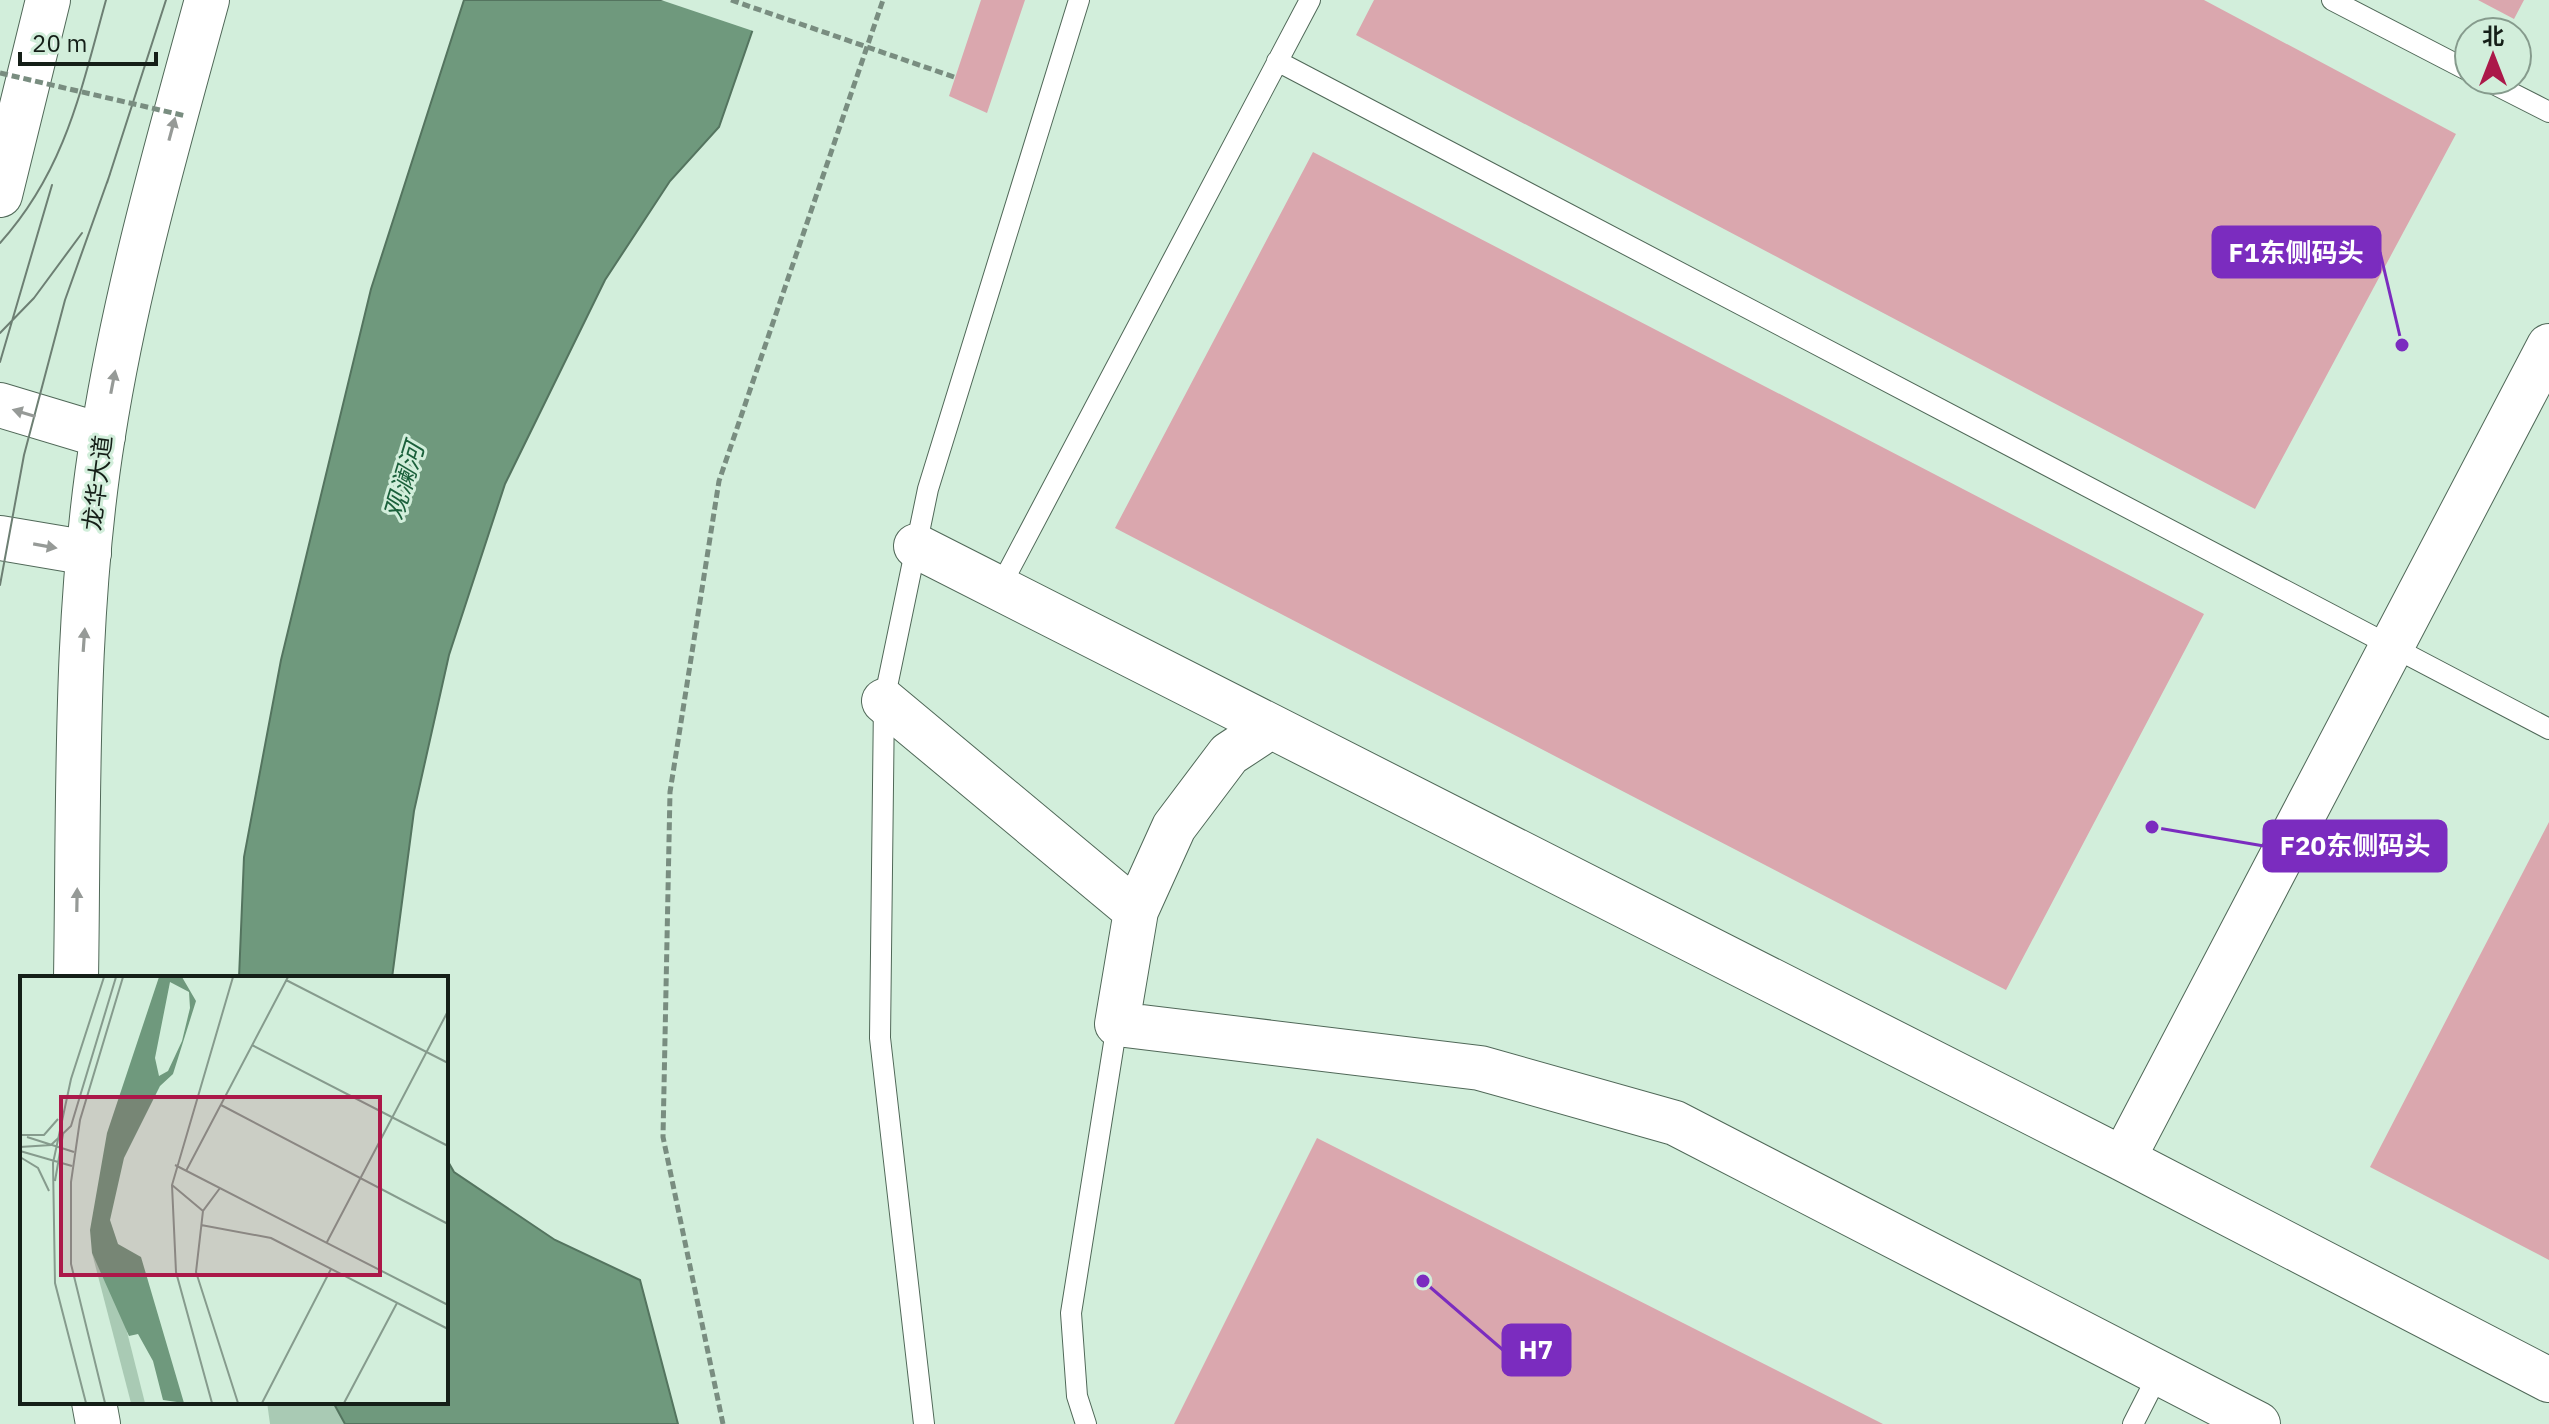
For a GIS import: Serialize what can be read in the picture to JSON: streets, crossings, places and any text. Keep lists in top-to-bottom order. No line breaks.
{"streets":{"street":["龙华大道"]},"water":["观澜河"],"places":["F1东侧码头","F20东侧码头","H7"],"scale_bar":"20 m","north":"top"}
